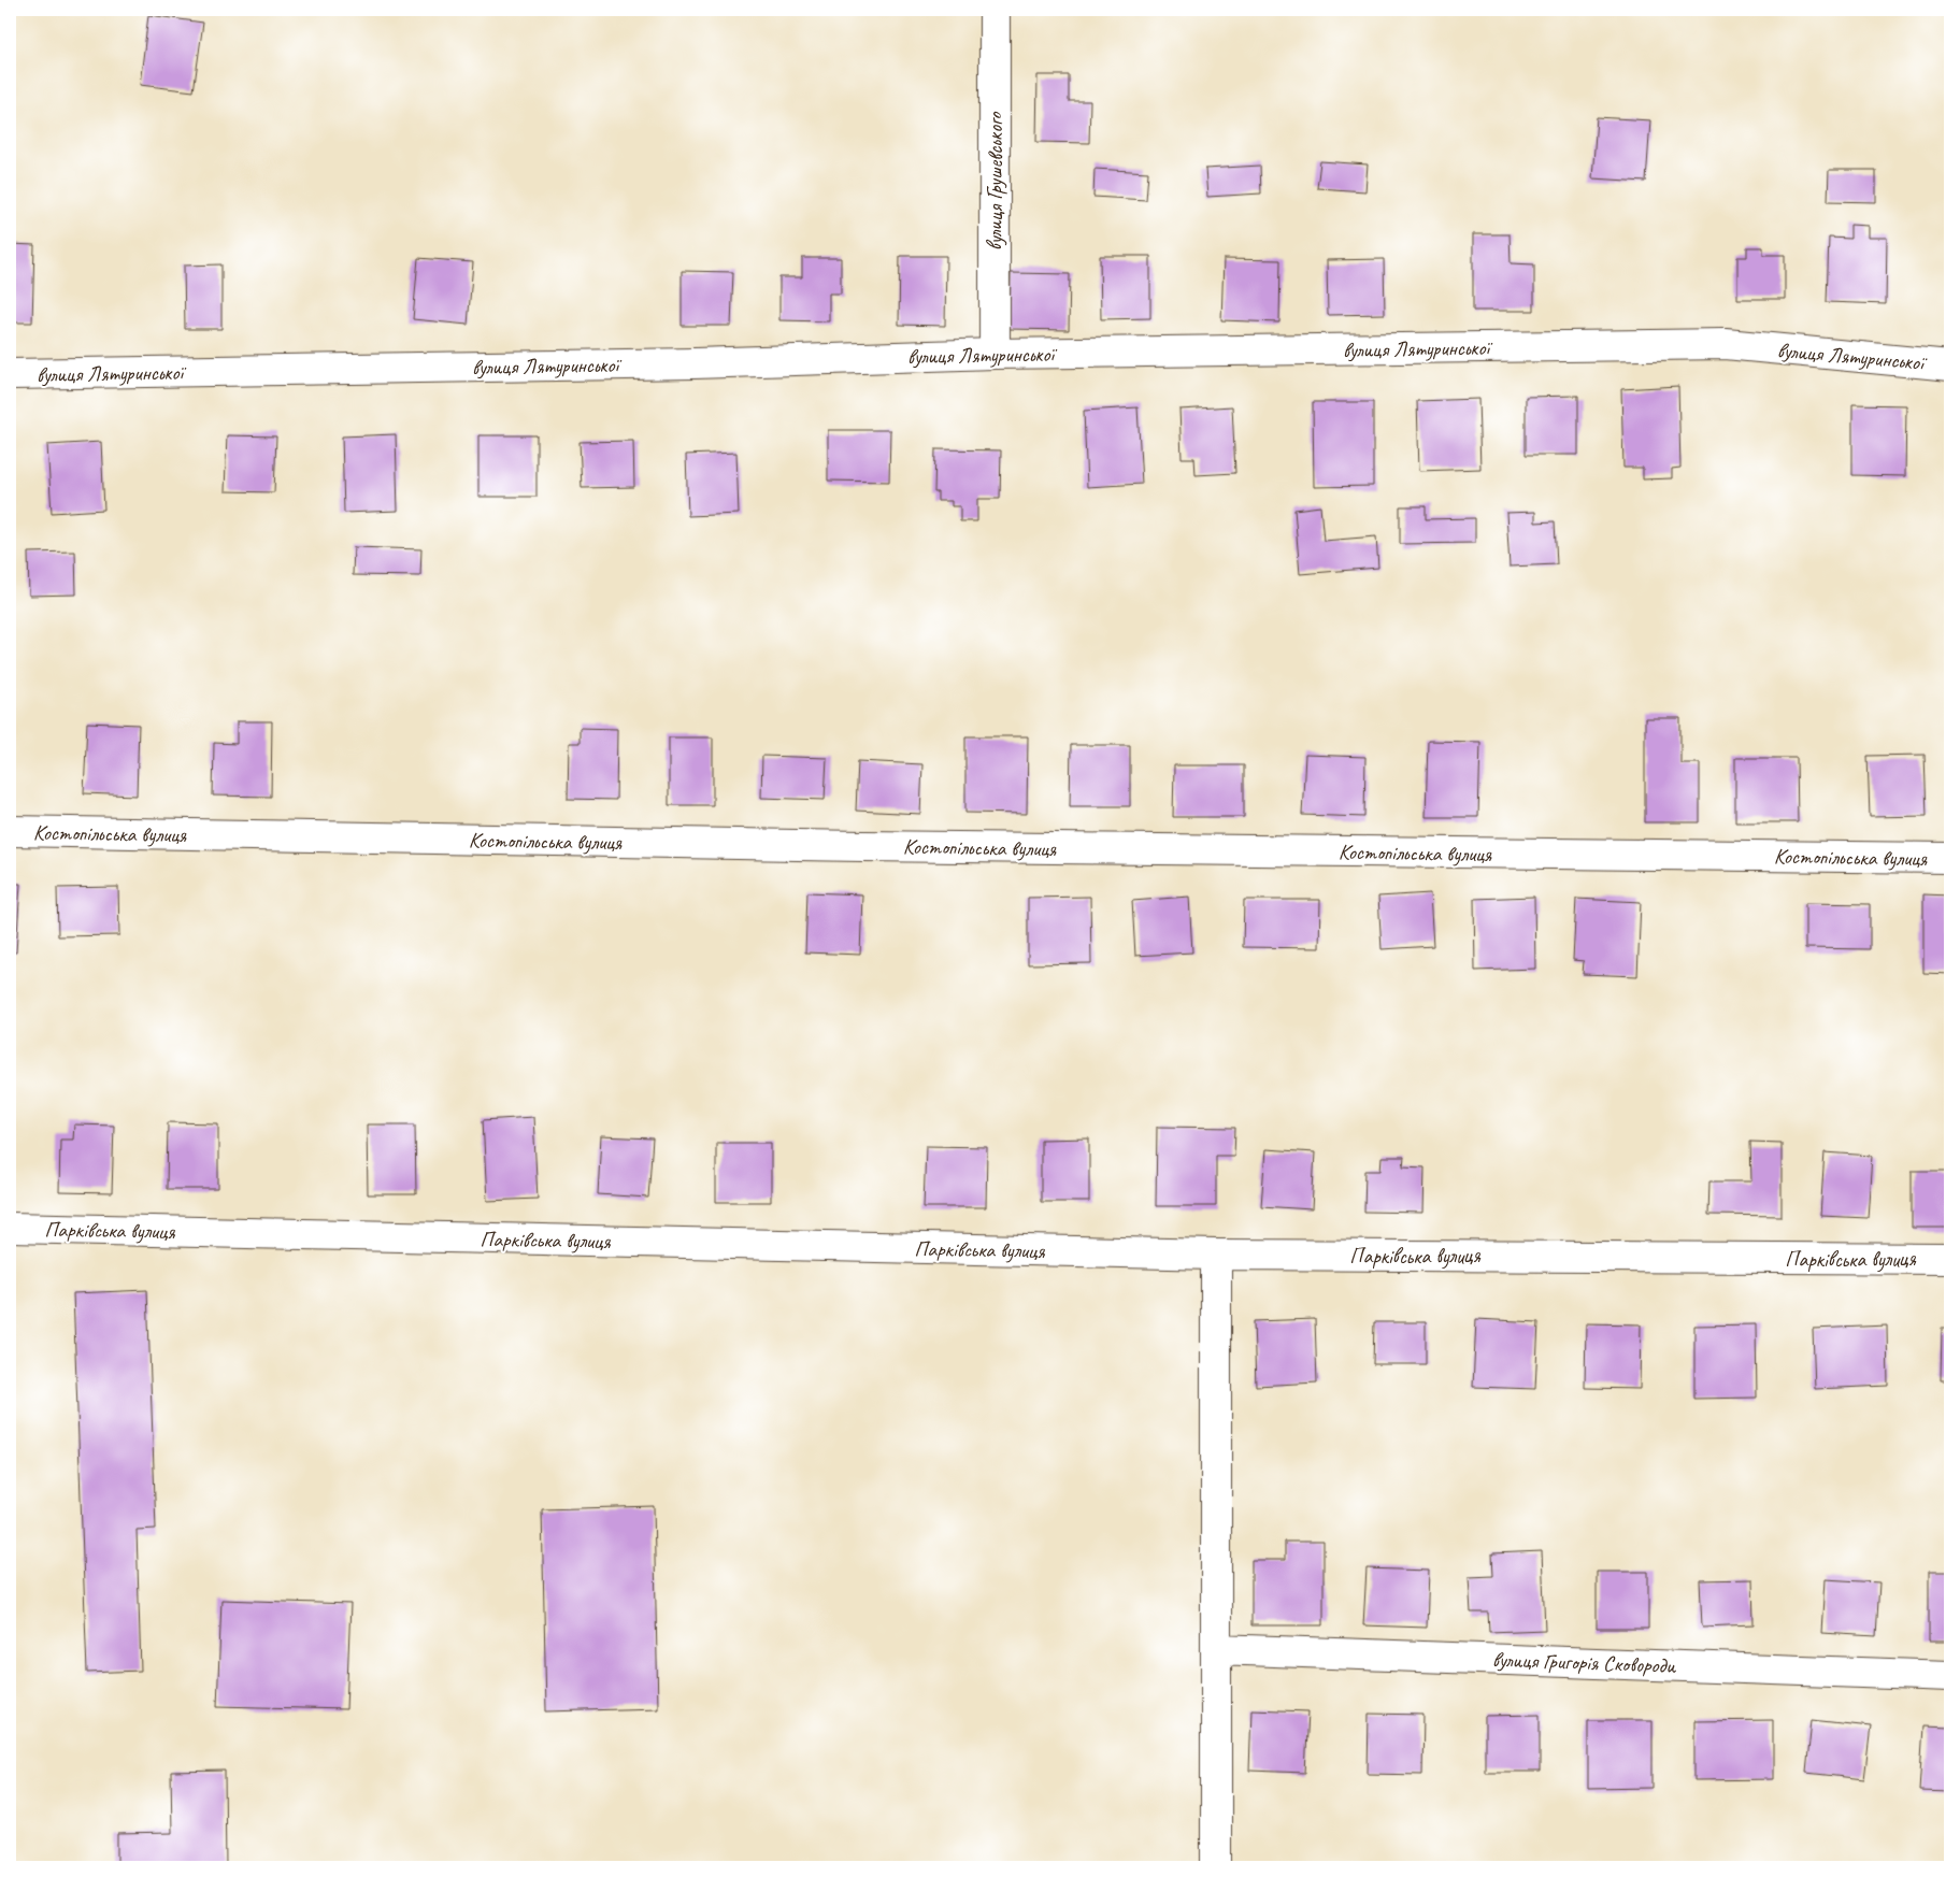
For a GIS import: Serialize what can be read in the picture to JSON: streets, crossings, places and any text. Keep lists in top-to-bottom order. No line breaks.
{"streets":{"street":["вулиця Грушевського","вулиця Лятуринської","Костопільська вулиця","Парківська вулиця","вулиця Григорія Сковороди"]},"crossings":[["вулиця Грушевського","вулиця Лятуринської"]]}
